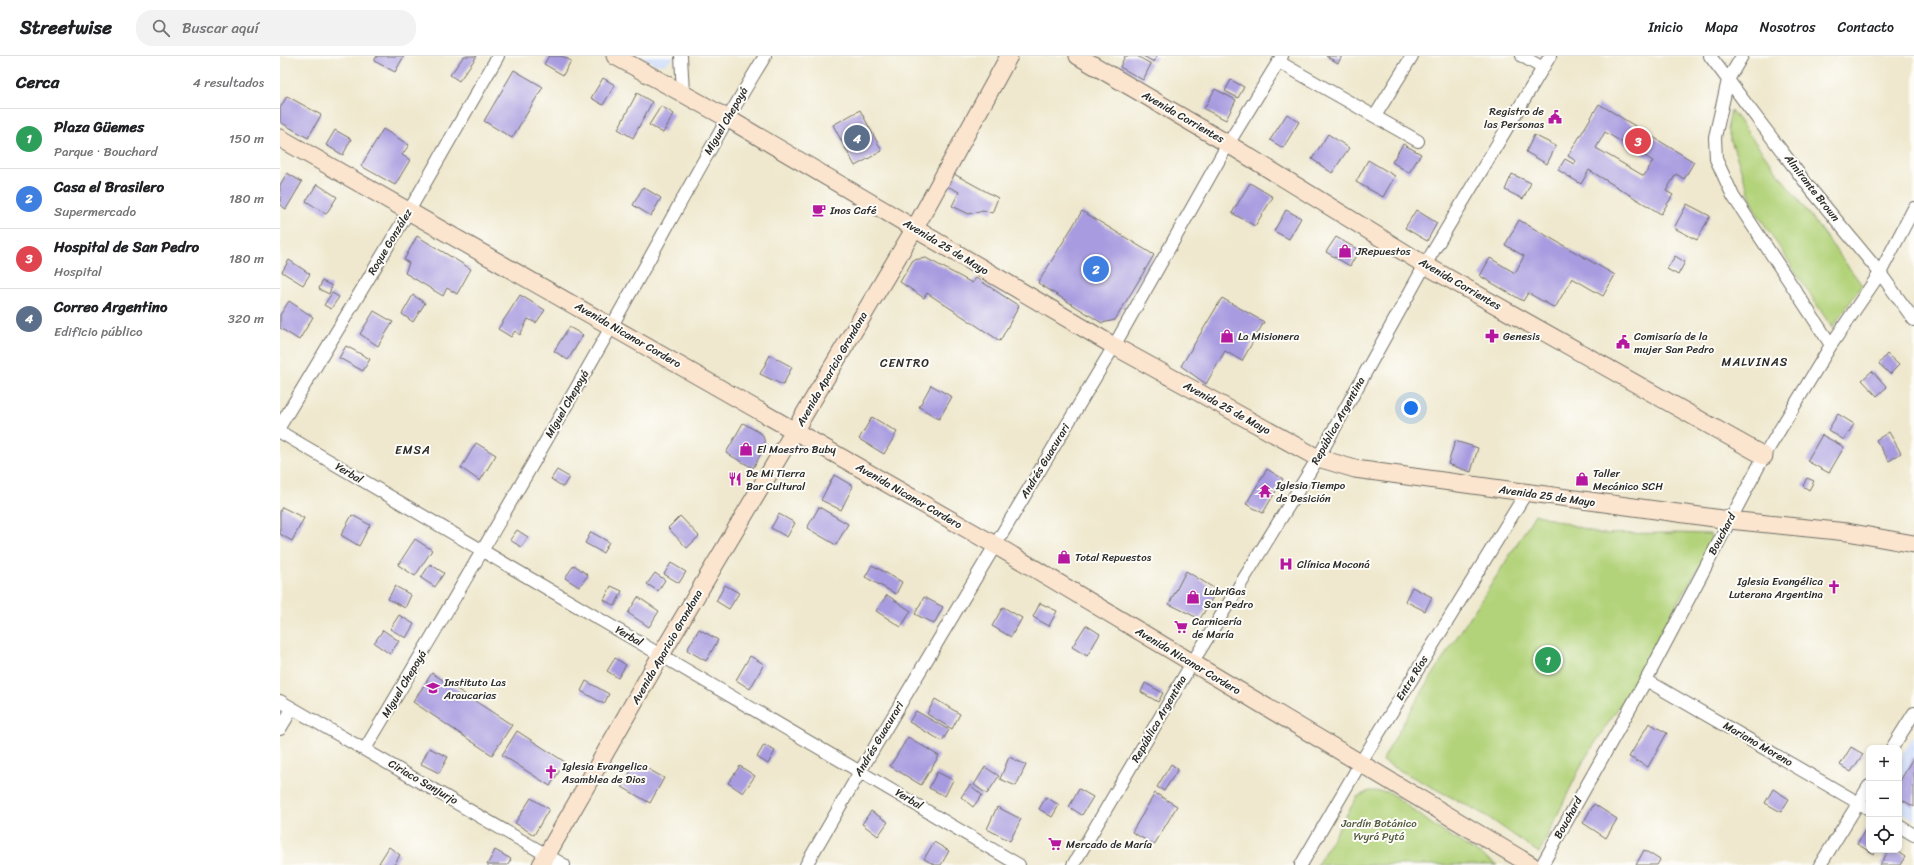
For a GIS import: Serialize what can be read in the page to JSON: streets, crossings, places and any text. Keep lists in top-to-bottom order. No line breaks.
{"streets":{"main road":["Avenida Corrientes","Avenida 25 de Mayo","Avenida Nicanor Cordero","Avenida Aparicio Grondona"],"street":["Miguel Chepoyá","Almirante Brown","Roque González","República Argentina","Andrés Guacurari","Yerbal","Bouchard","Entre Ríos","Mariano Moreno","Ciriaco Sanjurjo"]},"crossings":[["Avenida Corrientes","República Argentina"],["Avenida Corrientes","Andrés Guacurari"],["Avenida Corrientes","Bouchard"],["Miguel Chepoyá","Avenida 25 de Mayo"],["Miguel Chepoyá","Avenida Nicanor Cordero"],["Miguel Chepoyá","Yerbal"],["Miguel Chepoyá","Ciriaco Sanjurjo"],["Almirante Brown","Bouchard"],["Roque González","Avenida Nicanor Cordero"],["Avenida 25 de Mayo","Avenida Aparicio Grondona"],["Avenida 25 de Mayo","República Argentina"],["Avenida 25 de Mayo","Andrés Guacurari"],["Avenida 25 de Mayo","Bouchard"],["Avenida 25 de Mayo","Entre Ríos"],["Avenida Nicanor Cordero","Avenida Aparicio Grondona"],["Avenida Nicanor Cordero","República Argentina"],["Avenida Nicanor Cordero","Andrés Guacurari"],["Avenida Nicanor Cordero","Entre Ríos"],["Avenida Aparicio Grondona","Yerbal"],["Avenida Aparicio Grondona","Ciriaco Sanjurjo"],["Andrés Guacurari","Yerbal"],["Bouchard","Mariano Moreno"]],"districts":["MALVINAS","CENTRO","EMSA"],"parks":["Jardín Botánico Yvyrá Pytá"],"places":{"public building":["Registro de las Personas","Comisaría de la mujer San Pedro"],"cafe":["Inos Café"],"shop":["JRepuestos","La Misionera","El Maestro Buby","Taller Mecánico SCH","Total Repuestos","LubriGas San Pedro"],"pharmacy":["Genesis"],"restaurant":["De Mi Tierra Bar Cultural"],"temple":["Iglesia Tiempo de Desición"],"hospital":["Clínica Moconá"],"church":["Iglesia Evangélica Luterana Argentina","Iglesia Evangelica Asamblea de Dios"],"supermarket":["Carnicería de María","Mercado de María"],"school or university":["Instituto Las Araucarias"]},"page":{"header":"Streetwise","search":"Buscar aquí","nav":["Inicio","Mapa","Nosotros","Contacto"],"heading":["Cerca","4 resultados"],"list":[{"mark":"1","name":"Plaza Güemes","note":"Parque · Bouchard","value":"150 m"},{"mark":"2","name":"Casa el Brasilero","note":"Supermercado","value":"180 m"},{"mark":"3","name":"Hospital de San Pedro","note":"Hospital","value":"180 m"},{"mark":"4","name":"Correo Argentino","note":"Edificio público","value":"320 m"}],"pins":["4","3","2","1"],"map_buttons":["+","−"]}}
